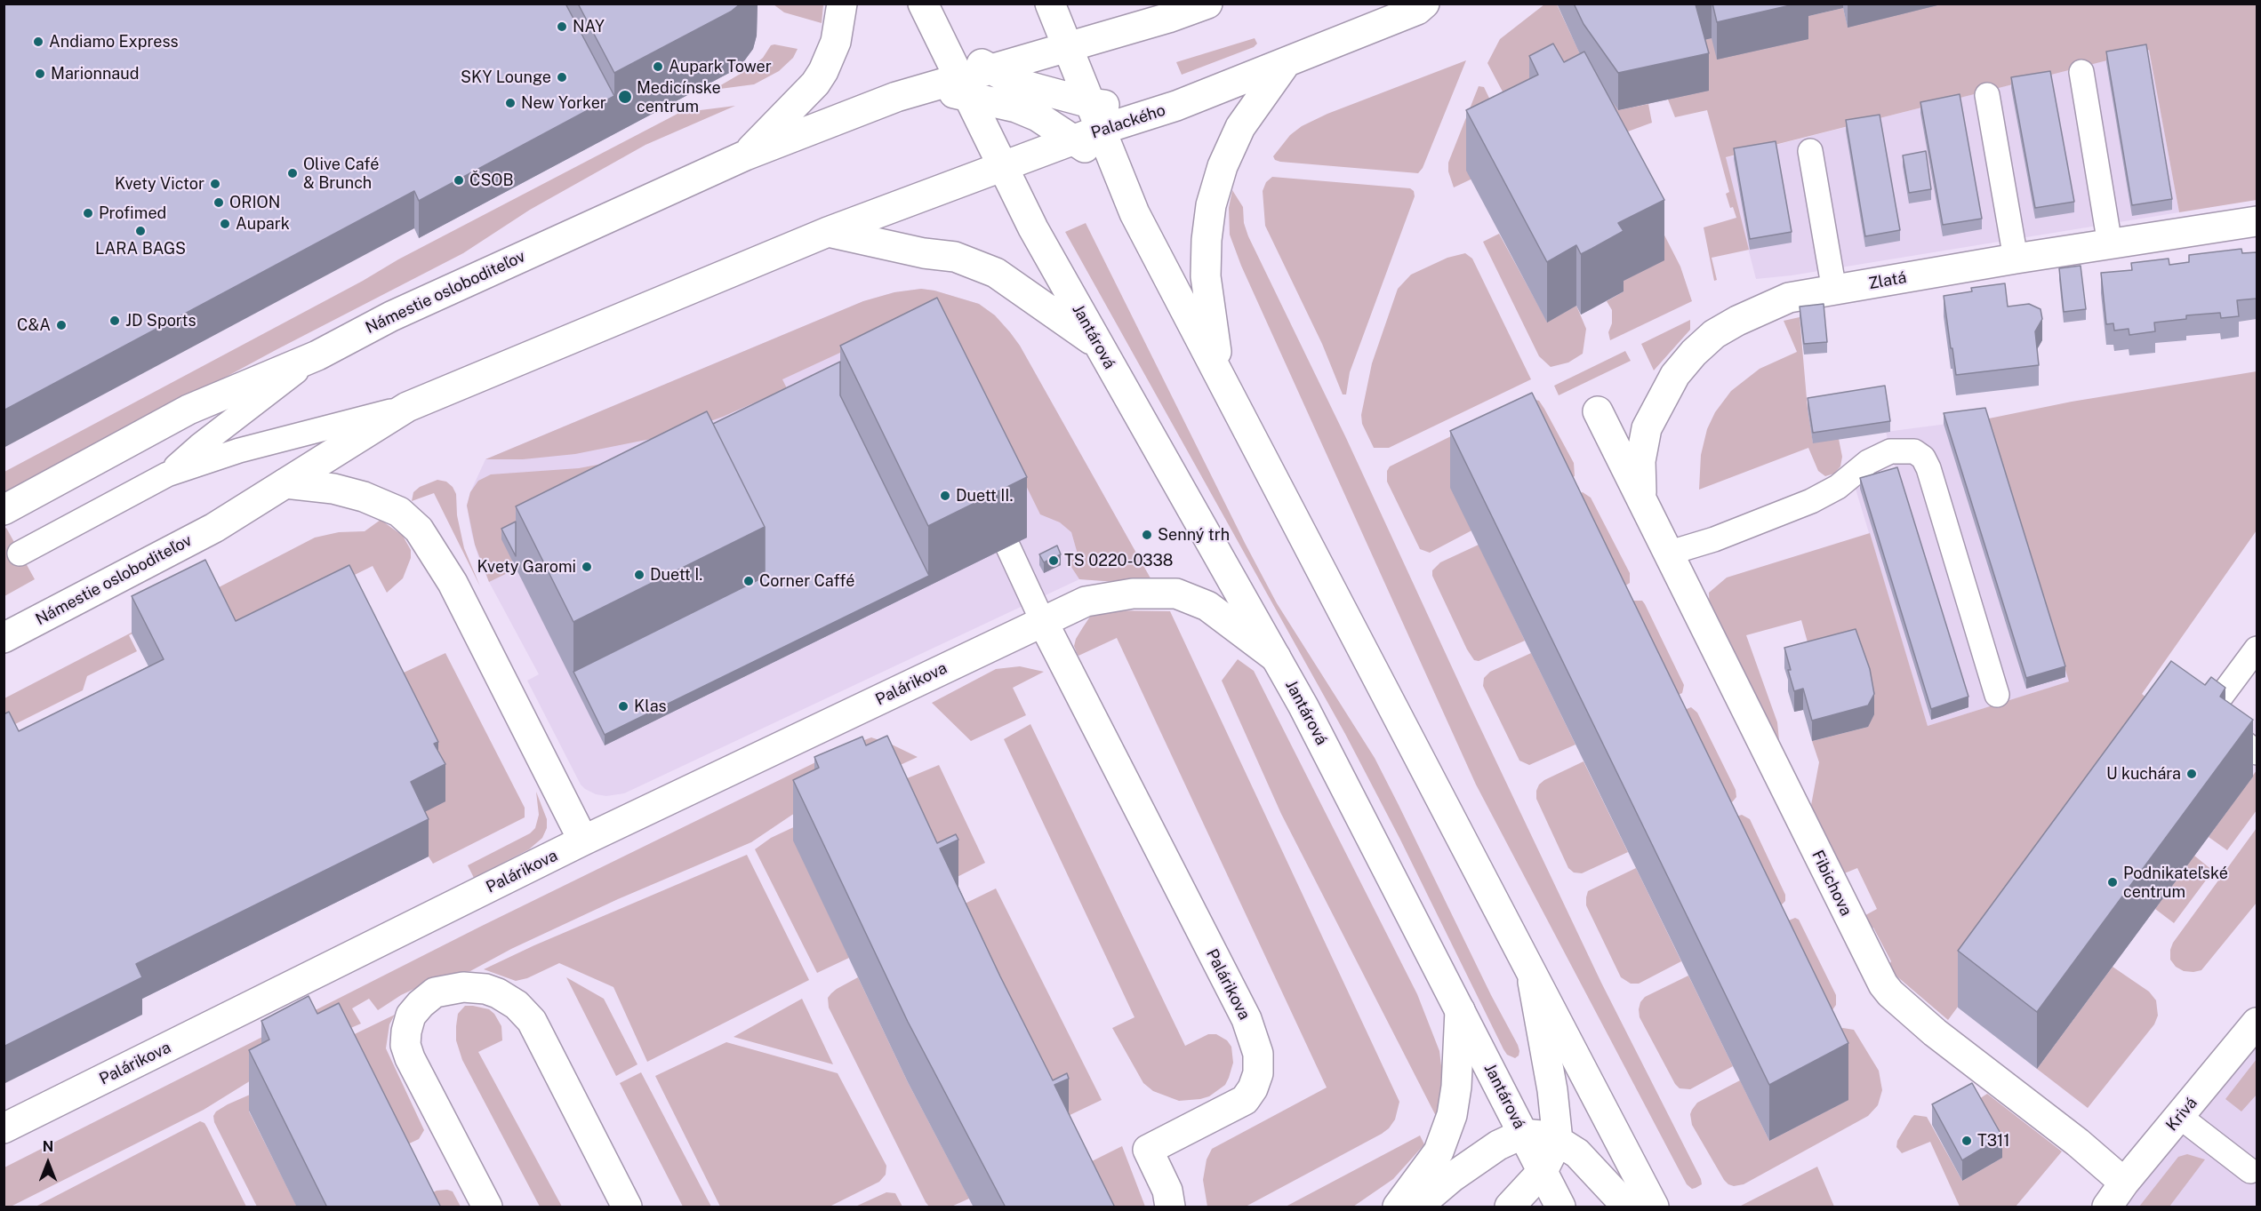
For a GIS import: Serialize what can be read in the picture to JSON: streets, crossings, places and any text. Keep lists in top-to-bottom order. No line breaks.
{"streets":{"street":["Palackého","Zlatá","Námestie osloboditeľov","Jantárová","Palárikova","Fibichova","Krivá"]},"crossings":[["Palackého","Námestie osloboditeľov"],["Palackého","Jantárová"],["Zlatá","Fibichova"],["Námestie osloboditeľov","Jantárová"],["Jantárová","Palárikova"],["Fibichova","Krivá"]],"places":["NAY","Andiamo Express","Aupark Tower","Marionnaud","SKY Lounge","Medicínske centrum","New Yorker","Olive Café & Brunch","ČSOB","Kvety Victor","ORION","Profimed","Aupark","LARA BAGS","JD Sports","C&A","Duett II.","Senný trh","TS 0220-0338","Kvety Garomi","Duett I.","Corner Caffé","Klas","U kuchára","Podnikateľské centrum","T311"],"north":"top"}
